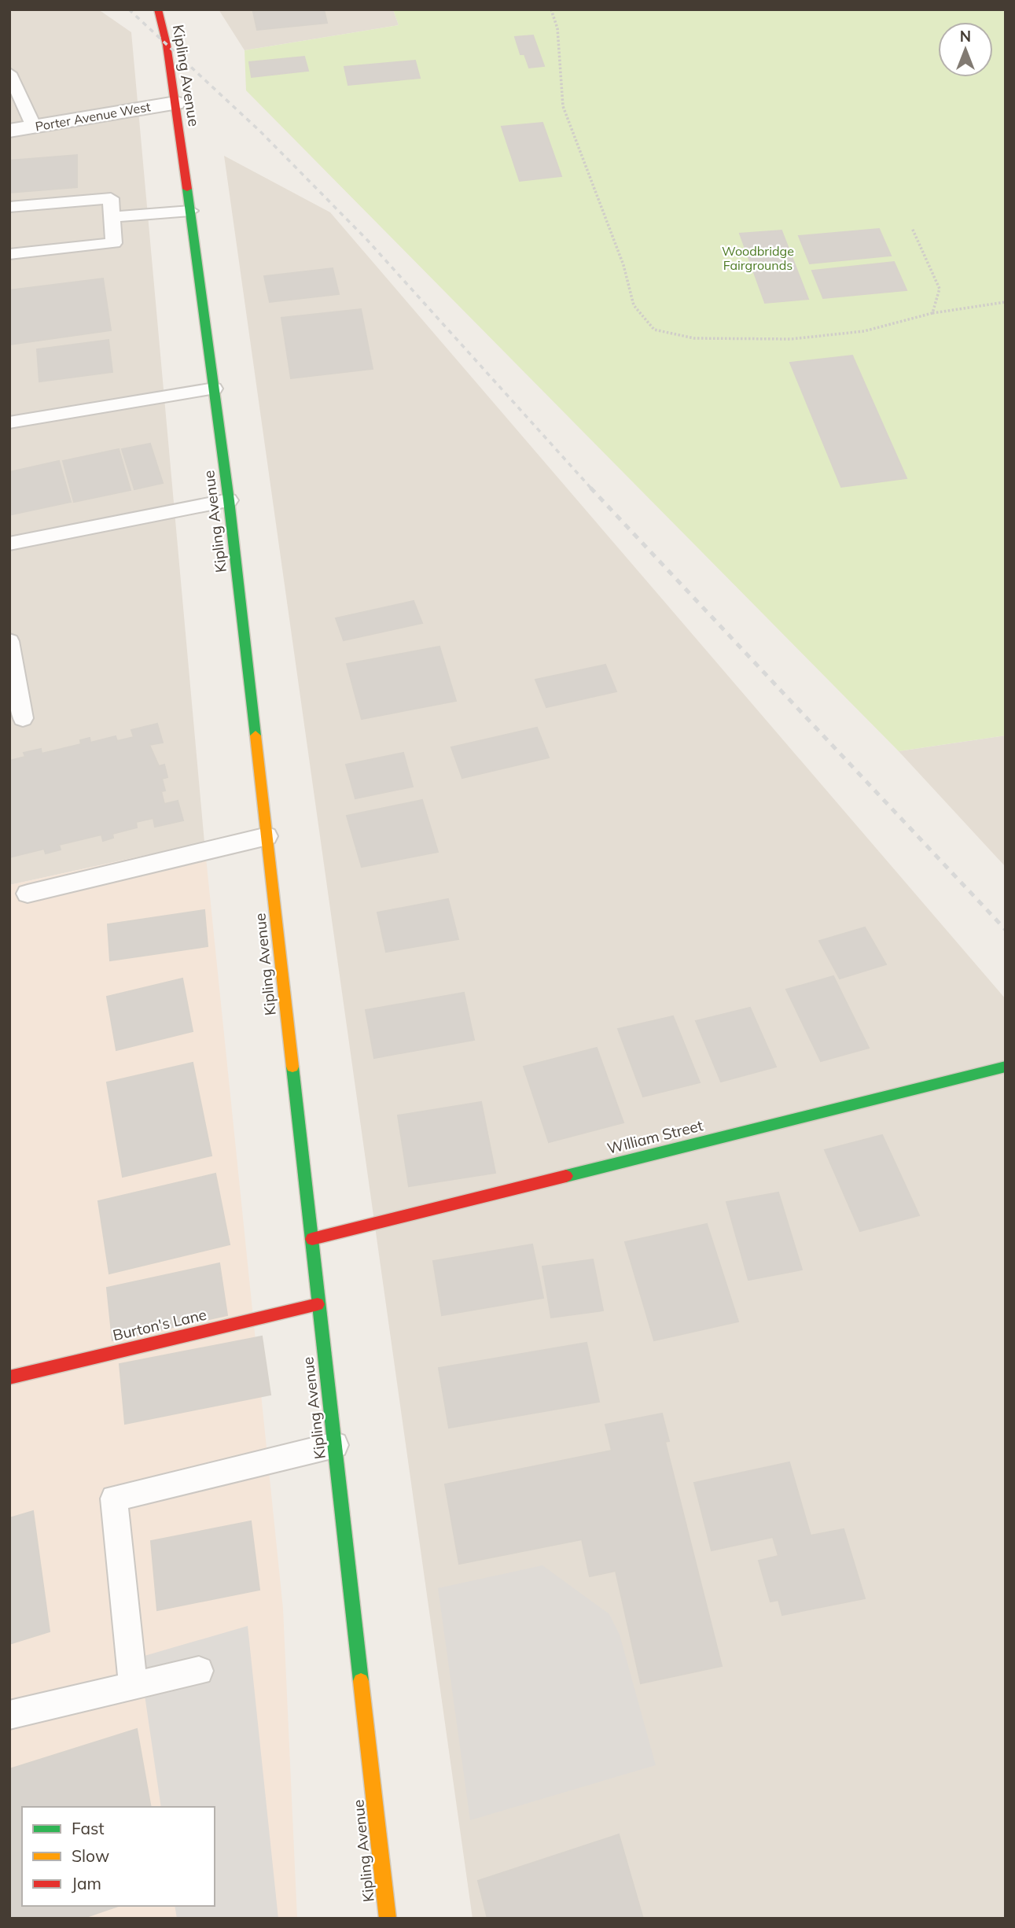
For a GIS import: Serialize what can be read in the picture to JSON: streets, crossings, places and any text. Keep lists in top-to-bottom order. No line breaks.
{"streets":{"street":["Kipling Avenue","Porter Avenue West","William Street","Burton's Lane"]},"crossings":[["Kipling Avenue","Porter Avenue West"],["Kipling Avenue","William Street"],["Kipling Avenue","Burton's Lane"]],"parks":["Woodbridge Fairgrounds"],"legend":["Fast","Slow","Jam"],"north":"top"}
